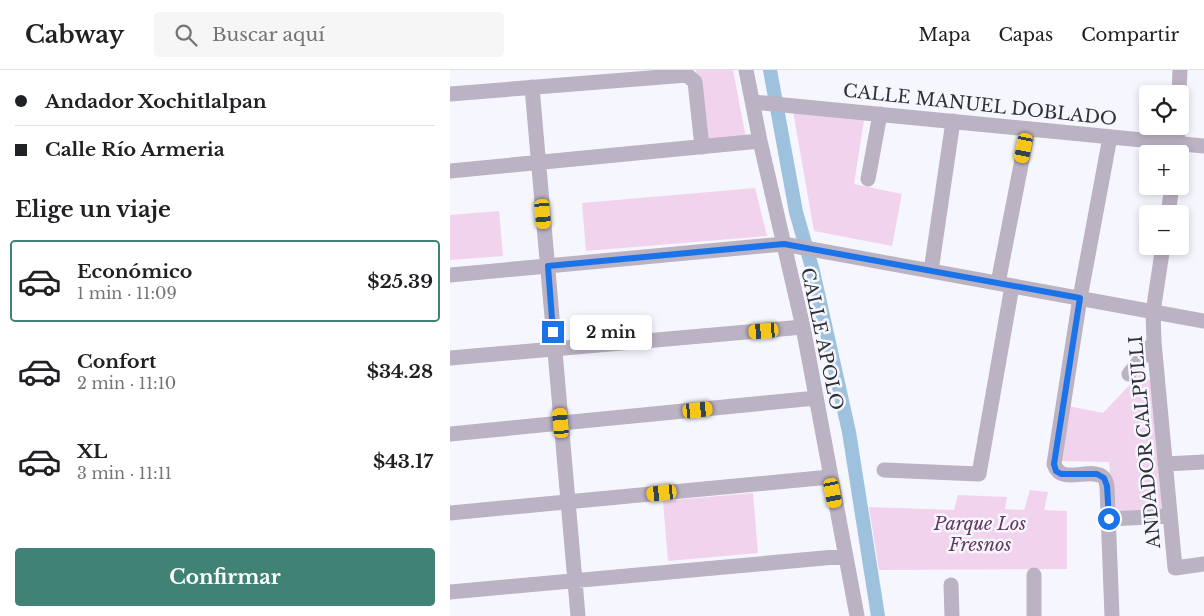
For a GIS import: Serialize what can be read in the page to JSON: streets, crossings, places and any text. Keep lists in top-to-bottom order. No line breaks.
{"streets":{"street":["CALLE MANUEL DOBLADO","CALLE APOLO","ANDADOR CALPULLI"]},"crossings":[["CALLE MANUEL DOBLADO","CALLE APOLO"]],"parks":["Parque Los Fresnos"],"page":{"header":"Cabway","search":"Buscar aquí","nav":["Mapa","Capas","Compartir"],"banner":["Andador Xochitlalpan","Calle Río Armeria"],"map_buttons":["+","−"],"heading":"Elige un viaje","list":[{"name":"Económico","note":"1 min · 11:09","value":"$25.39"},{"name":"Confort","note":"2 min · 11:10","value":"$34.28"},{"name":"XL","note":"3 min · 11:11","value":"$43.17"}],"bubble":"2 min","buttons":"Confirmar"}}
